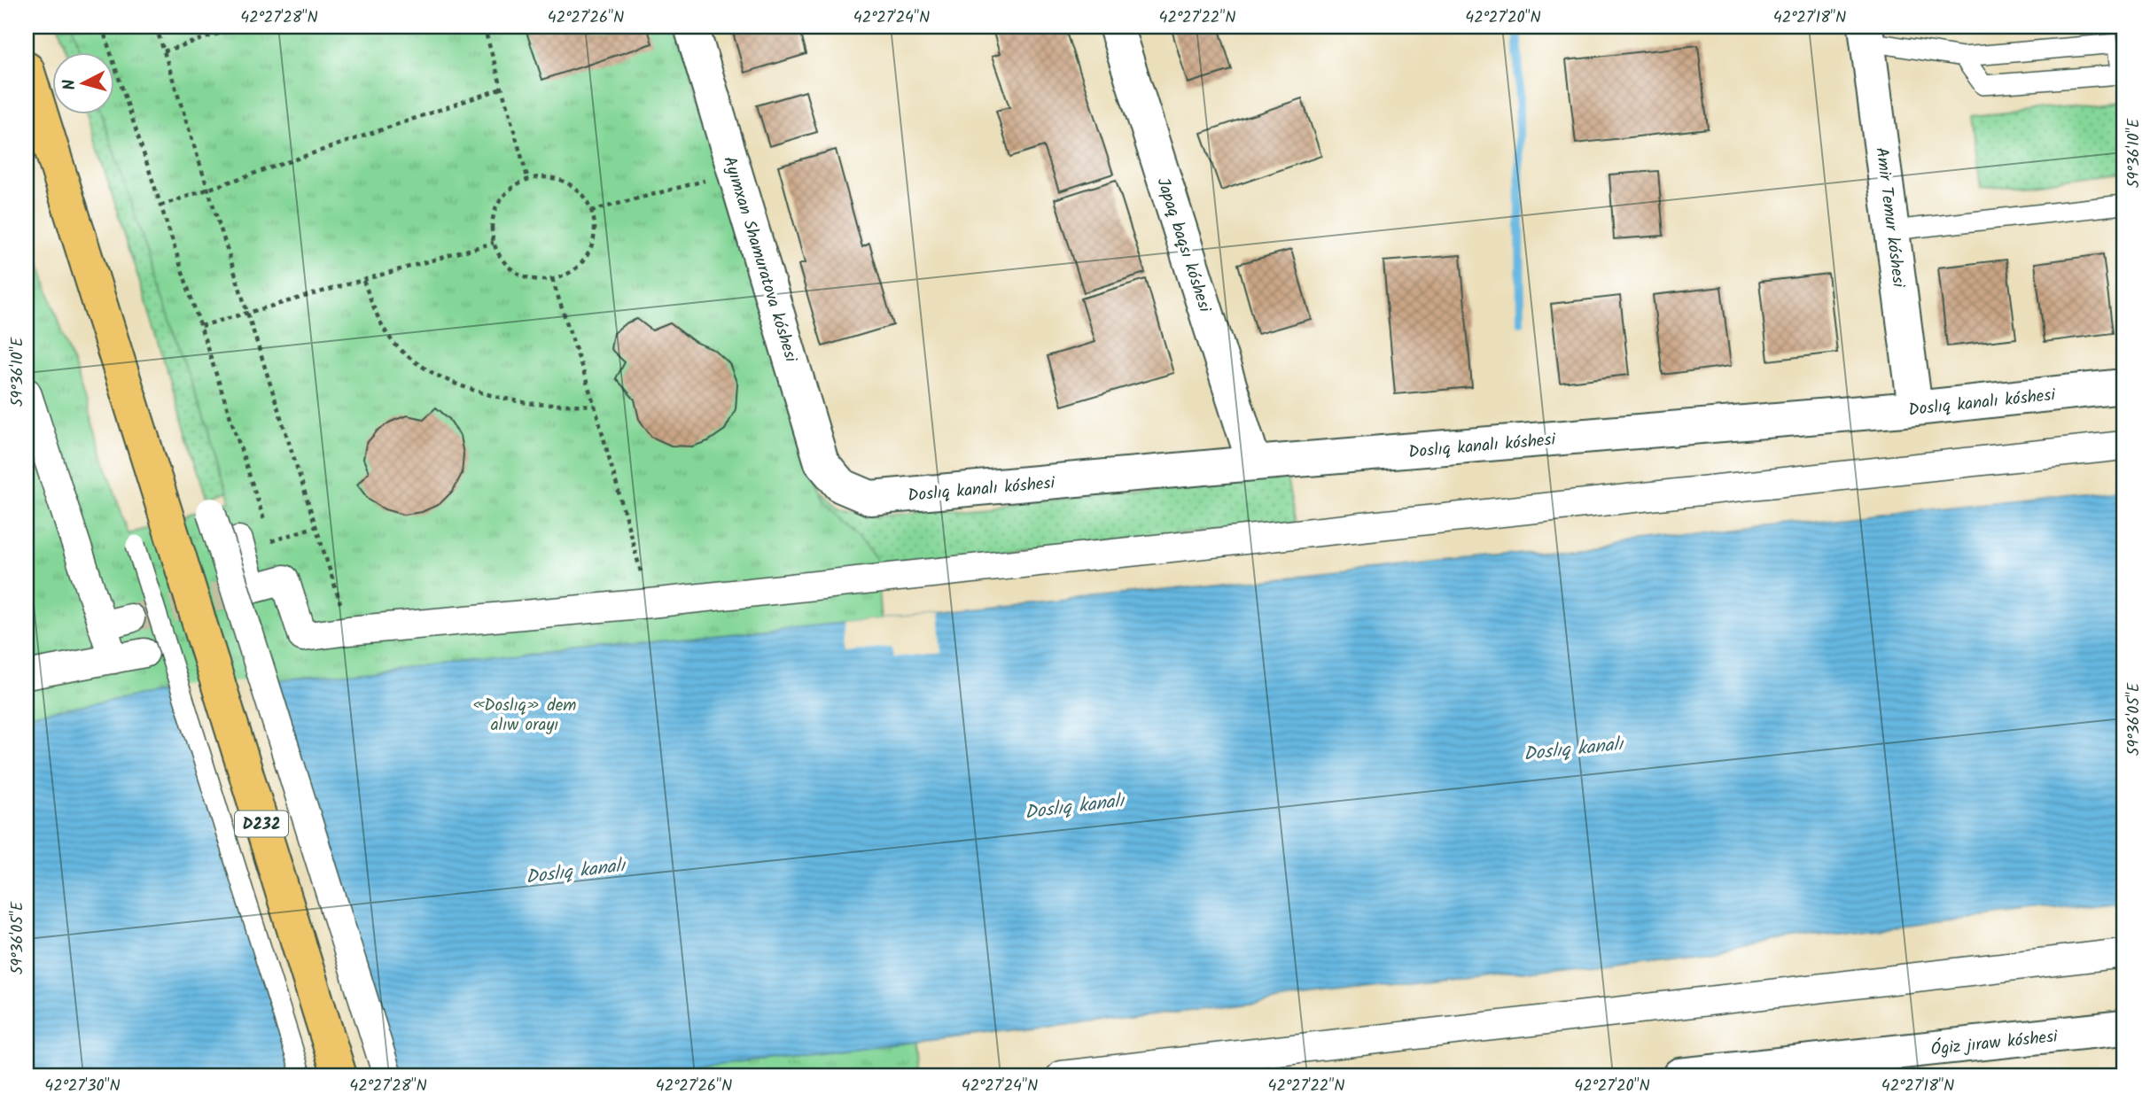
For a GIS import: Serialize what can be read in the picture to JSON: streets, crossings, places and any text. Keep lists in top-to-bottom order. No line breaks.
{"streets":{"main road":["D232"],"street":["Amir Temur kóshesi","Japaq baqsı kóshesi","Ayımxan Shamuratova kóshesi","Doslıq kanalı kóshesi","Ógiz jıraw kóshesi"]},"crossings":[["Amir Temur kóshesi","Doslıq kanalı kóshesi"],["Japaq baqsı kóshesi","Doslıq kanalı kóshesi"],["Ayımxan Shamuratova kóshesi","Doslıq kanalı kóshesi"]],"water":["Doslıq kanalı"],"parks":["«Doslıq» dem alıw orayı"],"north":"left","coordinates":["42°27'28\"N","42°27'26\"N","42°27'24\"N","42°27'22\"N","42°27'20\"N","42°27'18\"N","59°36'10\"E","59°36'05\"E","42°27'30\"N"]}
